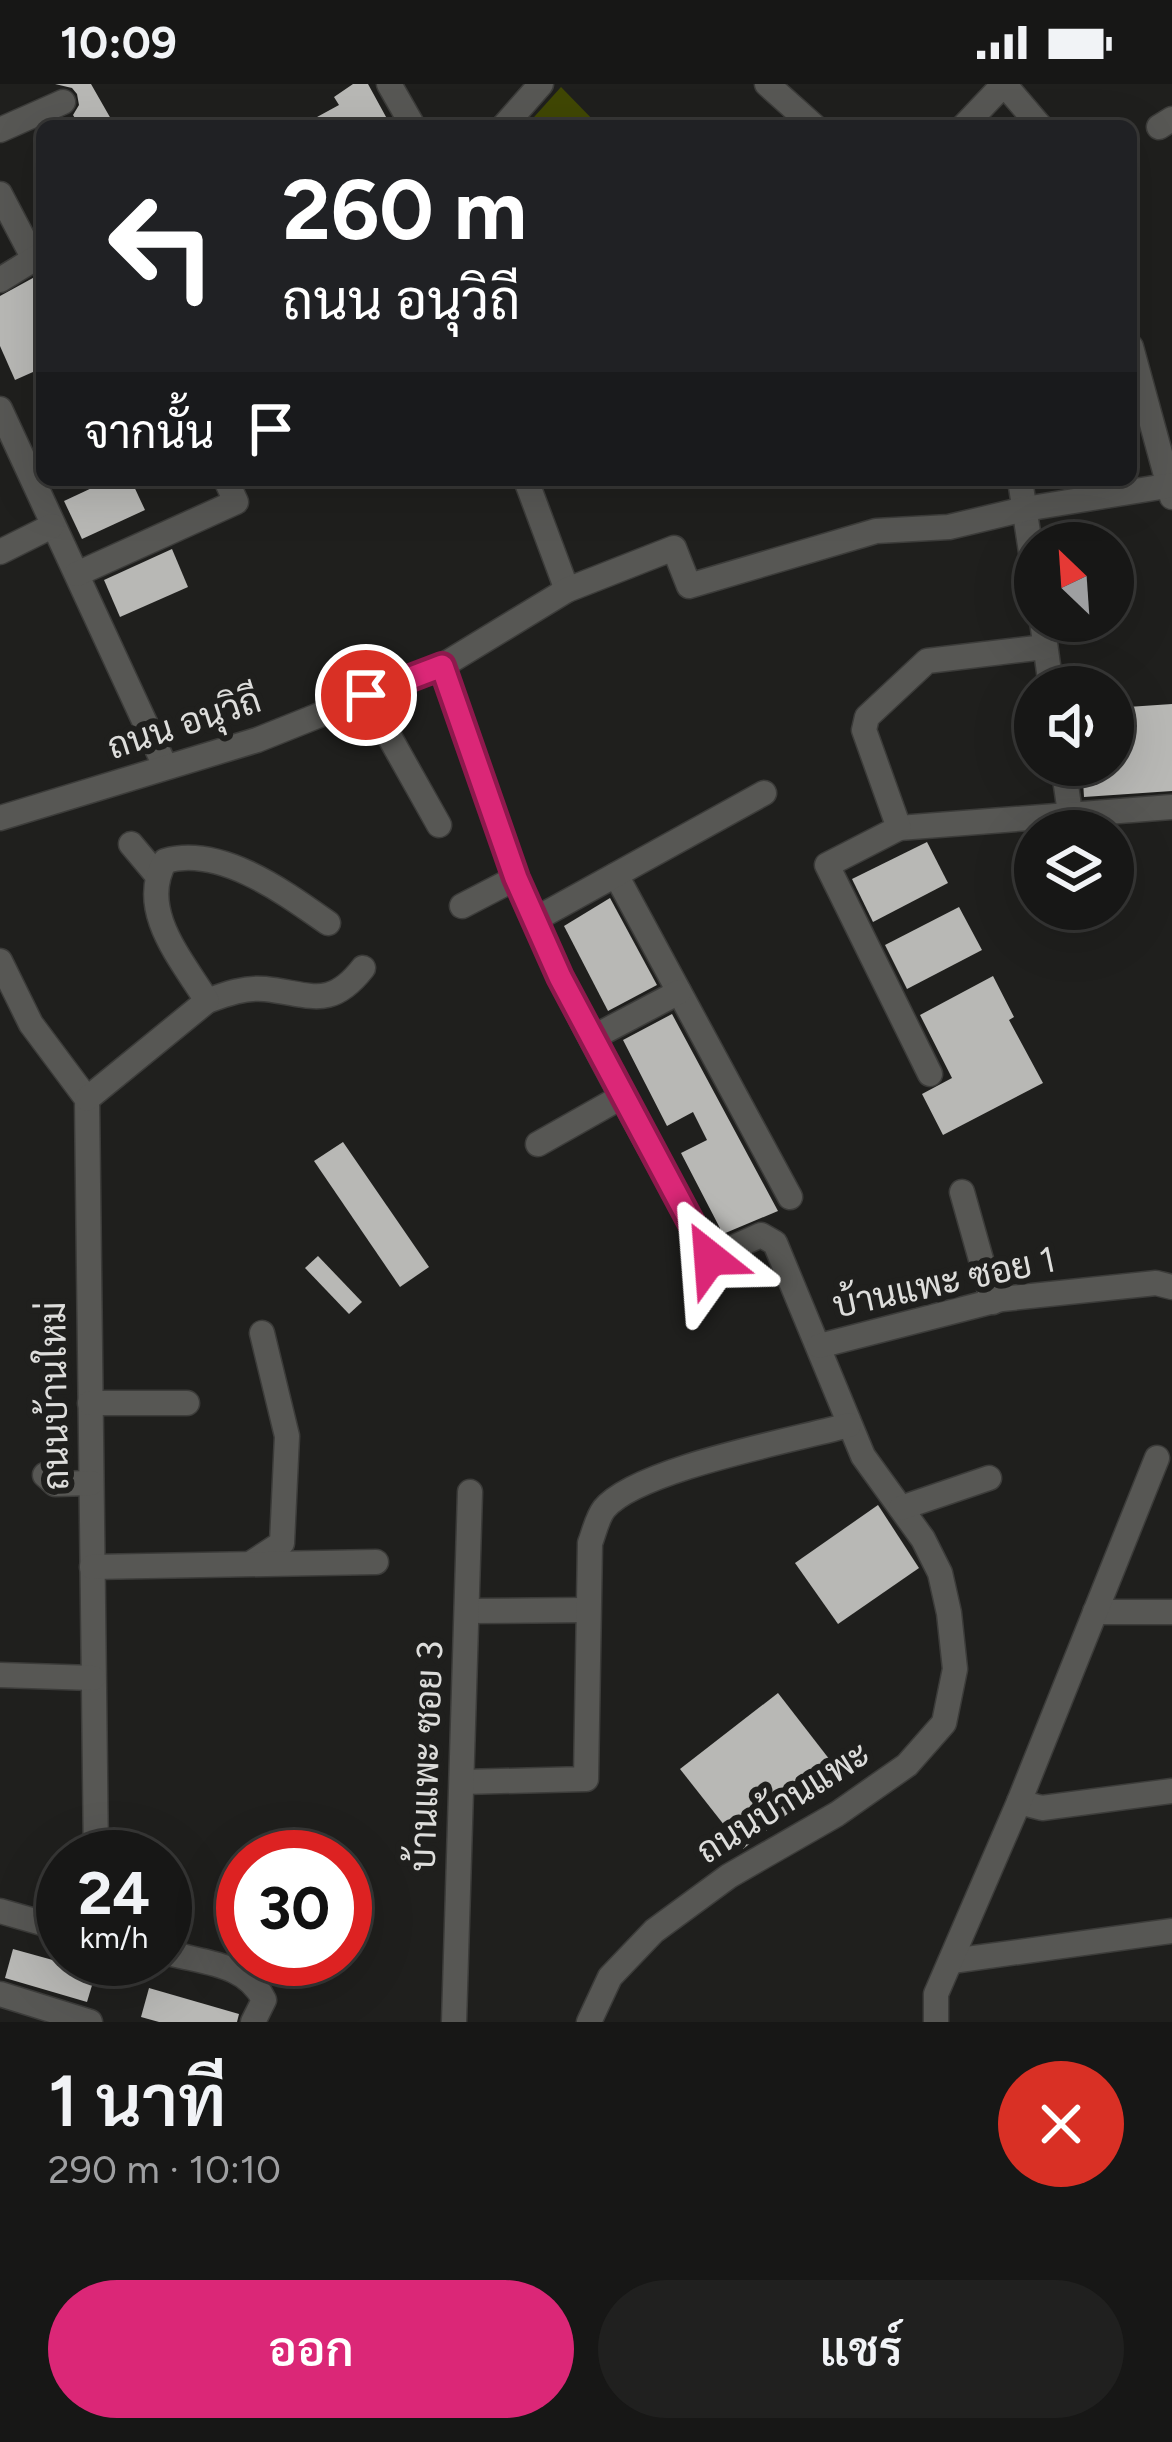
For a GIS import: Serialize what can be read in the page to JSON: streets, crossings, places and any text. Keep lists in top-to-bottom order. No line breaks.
{"streets":{"street":["ถนน อนุวิถี","บ้านแพะ ซอย 1","ถนนบ้านใหม่","บ้านแพะ ซอย 3","ถนนบ้านแพะ"]},"crossings":[["บ้านแพะ ซอย 1","ถนนบ้านแพะ"]],"north":"top left","page":{"status":"10:09","turn":["260 m","ถนน อนุวิถี"],"then":"จากนั้น","speed":"24 km/h","limit":"30","heading":["1 นาที","290 m · 10:10"],"buttons":["ออก","แชร์"]}}
